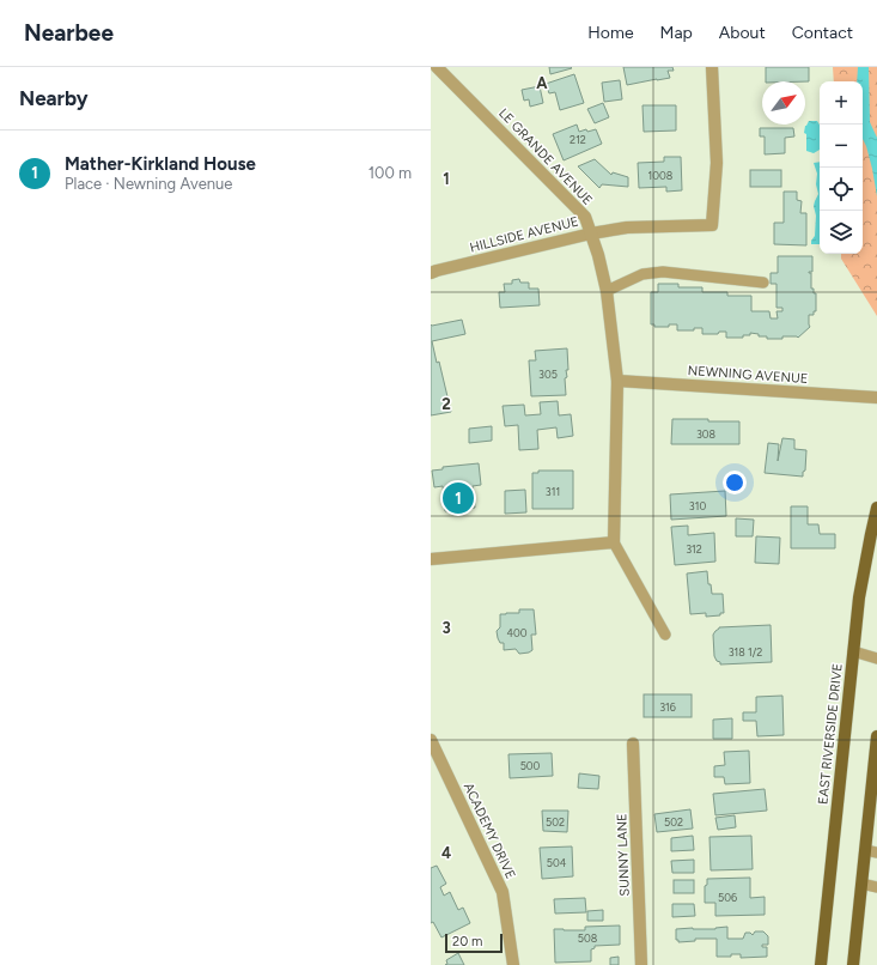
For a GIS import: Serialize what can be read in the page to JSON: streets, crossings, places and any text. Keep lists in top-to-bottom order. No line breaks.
{"streets":{"main road":["EAST RIVERSIDE DRIVE"],"street":["LE GRANDE AVENUE","HILLSIDE AVENUE","NEWNING AVENUE","ACADEMY DRIVE","SUNNY LANE"]},"crossings":[["LE GRANDE AVENUE","HILLSIDE AVENUE"],["LE GRANDE AVENUE","NEWNING AVENUE"]],"house_numbers":["212","1008","305","308","311","310","312","400","318 1/2","316","500","502","502","504","506","508"],"scale_bar":"20 m","north":"top right","page":{"header":"Nearbee","nav":["Home","Map","About","Contact"],"heading":"Nearby","map_buttons":["+","−"],"list":[{"mark":"1","name":"Mather-Kirkland House","note":"Place · Newning Avenue","value":"100 m"}],"pins":"1","scale":"20 m"},"grid":{"columns":["A"],"rows":["1","2","3","4"]}}
